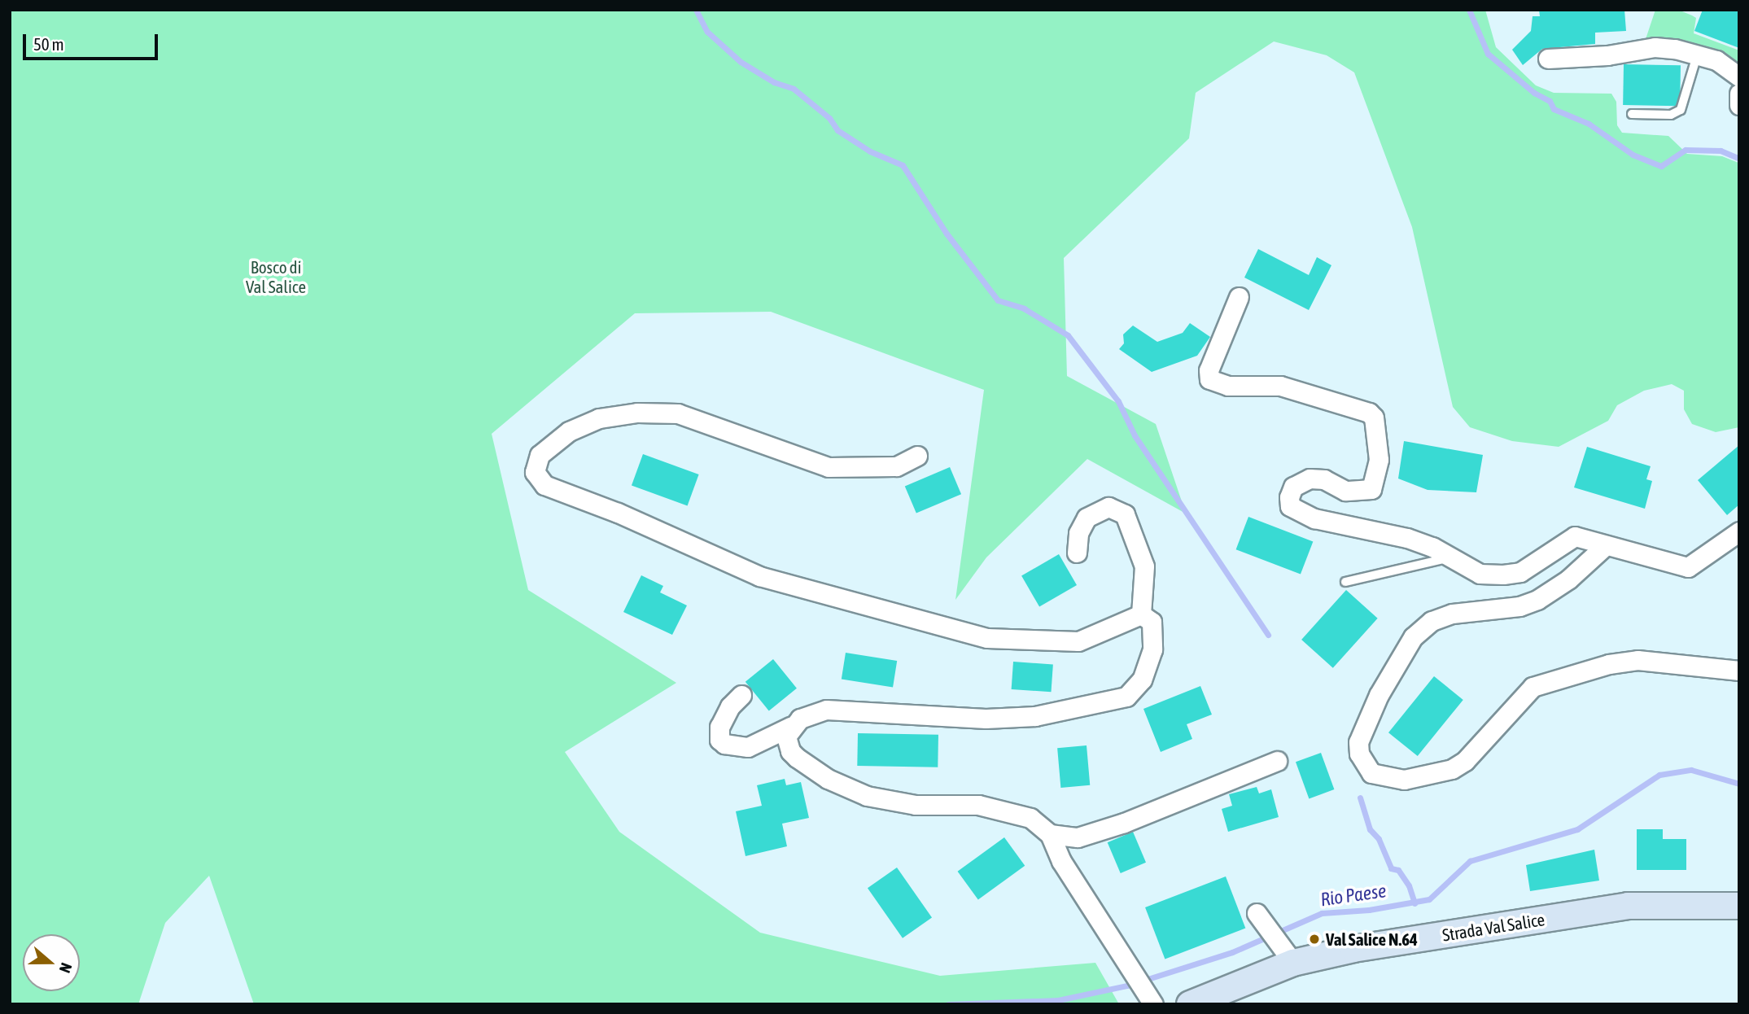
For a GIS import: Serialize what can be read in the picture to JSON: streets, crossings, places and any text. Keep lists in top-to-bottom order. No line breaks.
{"streets":{"street":["Strada Val Salice"]},"water":["Rio Paese"],"parks":["Bosco di Val Salice"],"places":["Val Salice N.64"],"scale_bar":"50 m","north":"right"}
